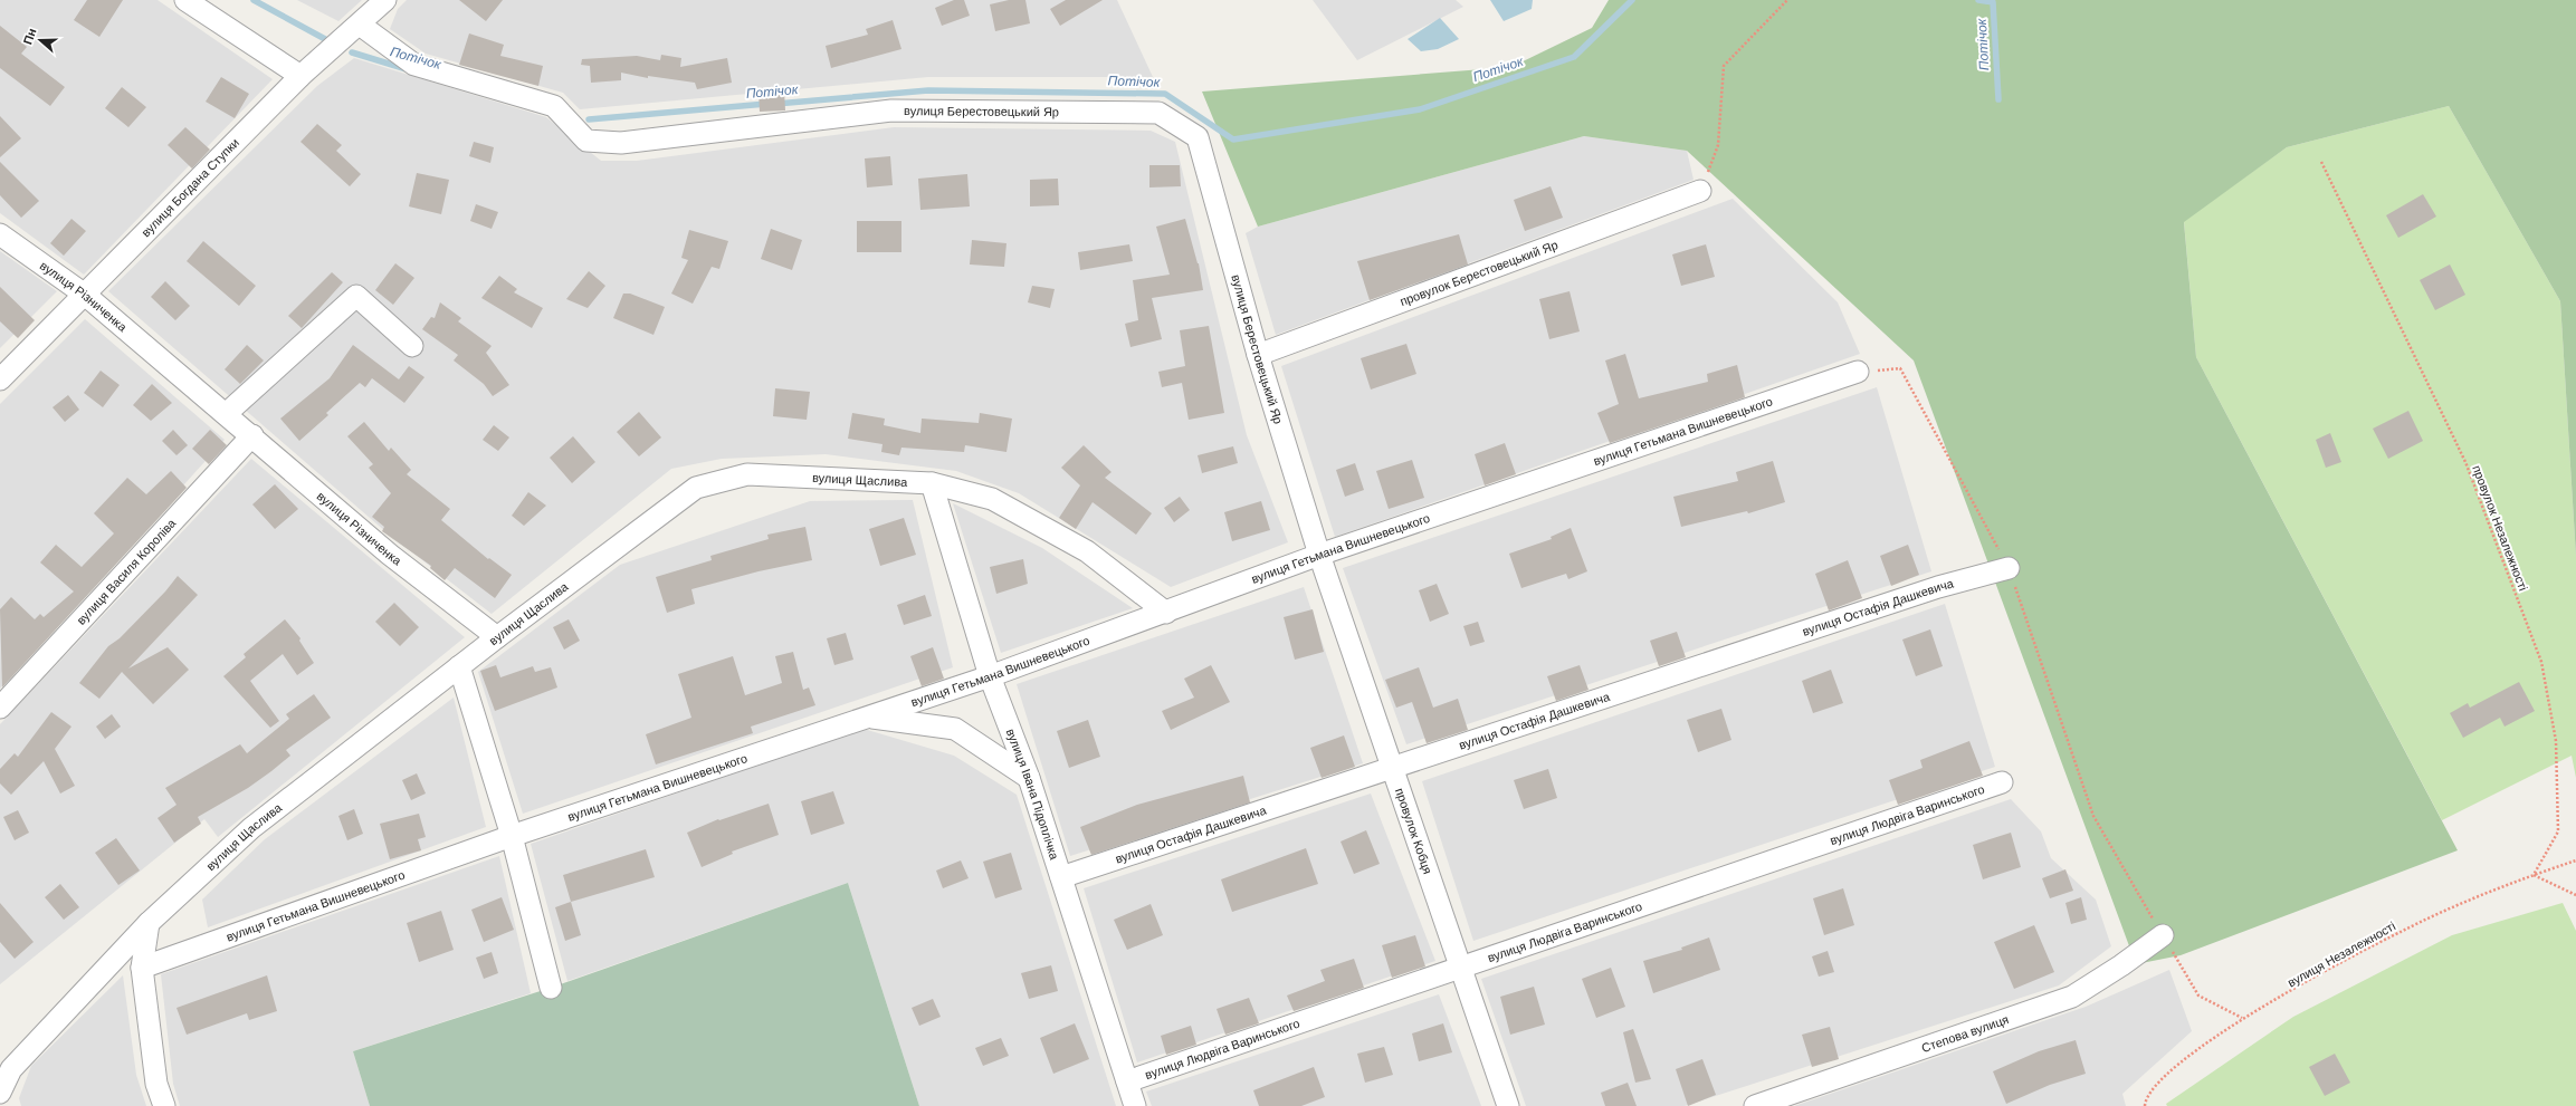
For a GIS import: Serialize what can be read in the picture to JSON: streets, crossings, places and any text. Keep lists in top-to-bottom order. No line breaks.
{"streets":{"street":["вулиця Берестовецький Яр","вулиця Богдана Ступки","провулок Берестовецький Яр","вулиця Різниченка","вулиця Гетьмана Вишневецького","вулиця Щаслива","вулиця Василя Короліва","вулиця Остафія Дашкевича","вулиця Івана Підоплічка","вулиця Людвіга Варинського","провулок Кобця","Степова вулиця"],"path":["провулок Незалежності","вулиця Незалежності"]},"crossings":[["вулиця Берестовецький Яр","вулиця Богдана Ступки"],["вулиця Берестовецький Яр","провулок Берестовецький Яр"],["вулиця Берестовецький Яр","вулиця Гетьмана Вишневецького"],["вулиця Берестовецький Яр","провулок Кобця"],["вулиця Богдана Ступки","вулиця Різниченка"],["вулиця Різниченка","вулиця Щаслива"],["вулиця Різниченка","вулиця Василя Короліва"],["вулиця Гетьмана Вишневецького","вулиця Щаслива"],["вулиця Гетьмана Вишневецького","вулиця Івана Підоплічка"],["вулиця Гетьмана Вишневецького","провулок Кобця"],["вулиця Щаслива","вулиця Івана Підоплічка"],["провулок Незалежності","вулиця Незалежності"],["вулиця Остафія Дашкевича","вулиця Івана Підоплічка"],["вулиця Остафія Дашкевича","провулок Кобця"],["вулиця Івана Підоплічка","вулиця Людвіга Варинського"],["вулиця Людвіга Варинського","провулок Кобця"]],"water":["Потічок"],"north":"left"}
